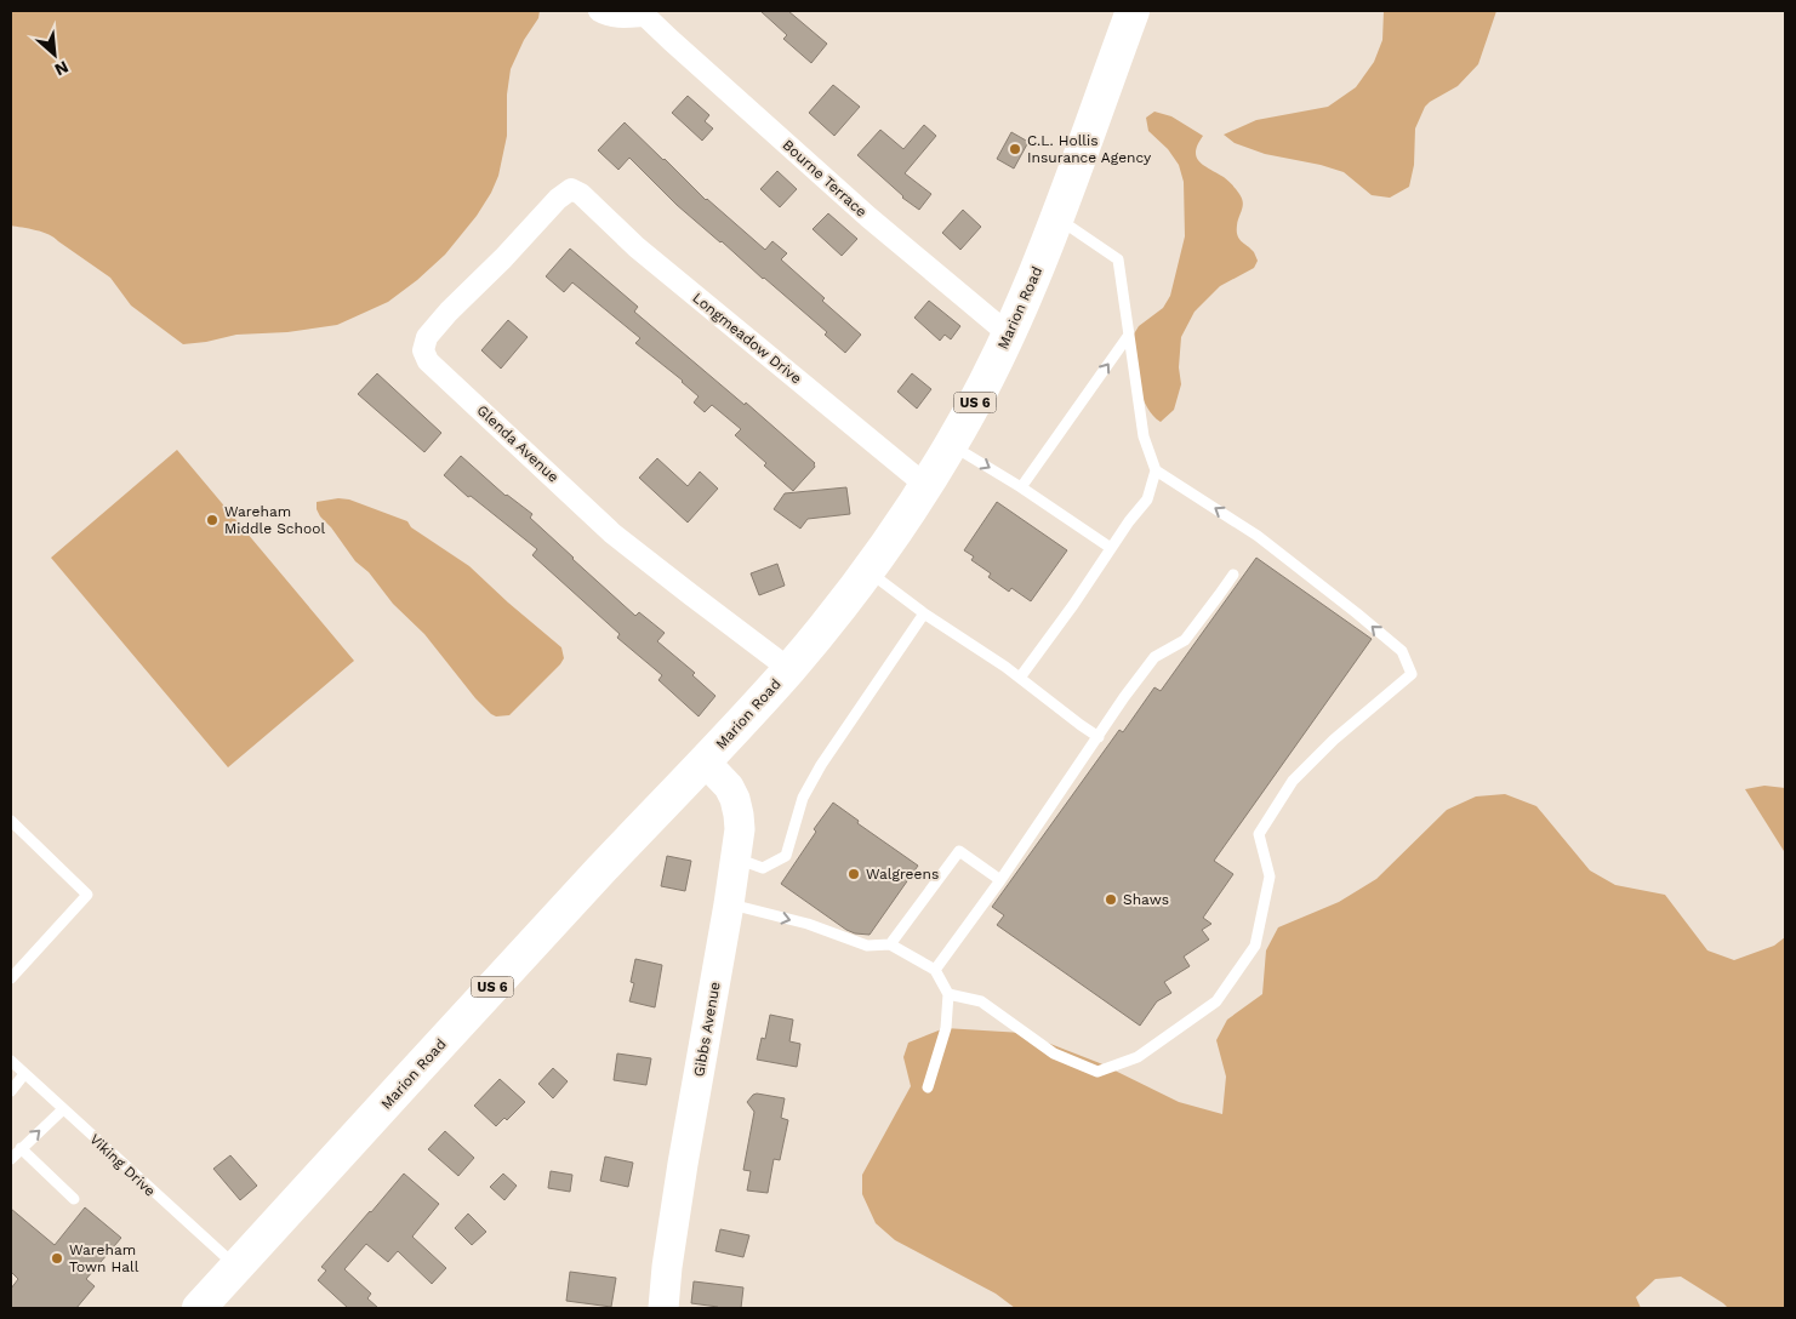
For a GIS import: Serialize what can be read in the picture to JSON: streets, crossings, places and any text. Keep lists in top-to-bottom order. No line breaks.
{"streets":{"main road":["Marion Road","US 6","Gibbs Avenue"],"street":["Bourne Terrace","Longmeadow Drive","Glenda Avenue"],"lane":["Viking Drive"]},"crossings":[["Bourne Terrace","Marion Road"],["Marion Road","Longmeadow Drive"],["Marion Road","Glenda Avenue"],["Marion Road","Gibbs Avenue"],["Marion Road","Viking Drive"],["Longmeadow Drive","Glenda Avenue"]],"places":["C.L. Hollis Insurance Agency","Wareham Middle School","Walgreens","Shaws","Wareham Town Hall"],"north":"bottom right"}
